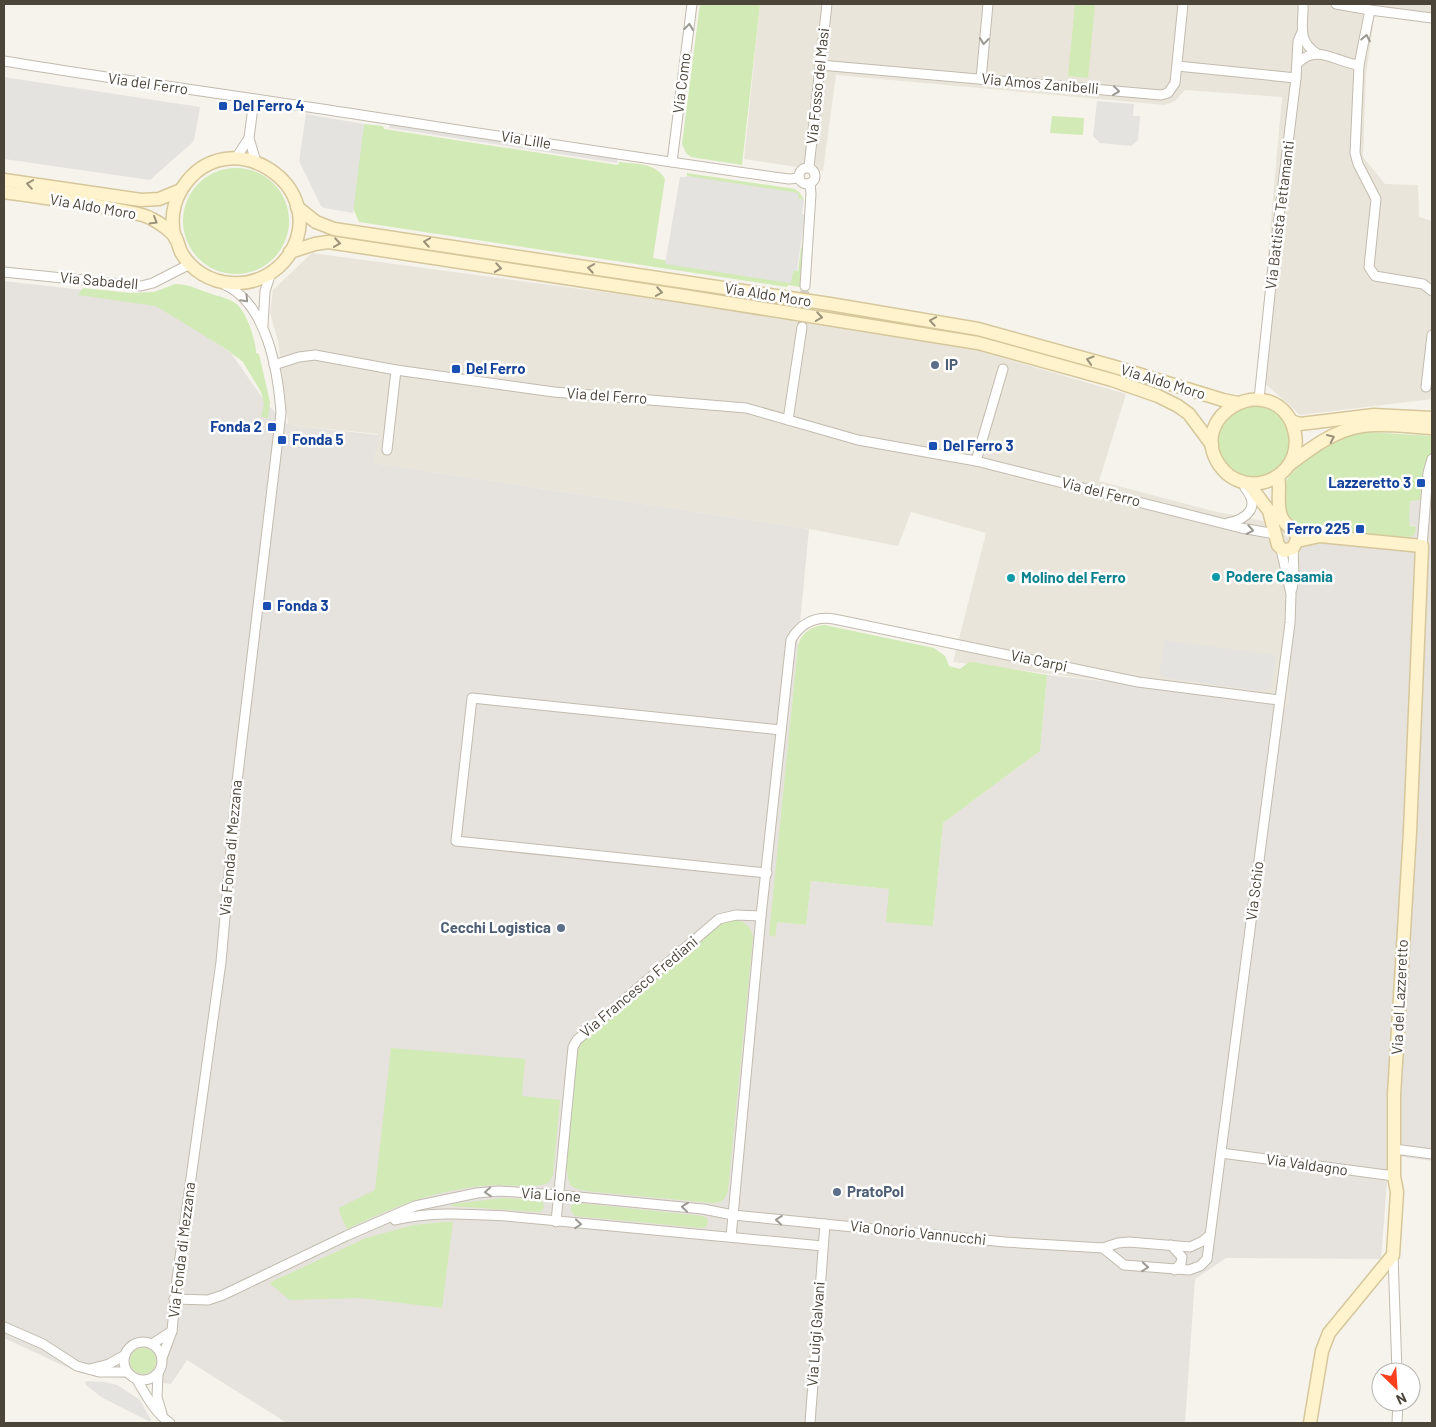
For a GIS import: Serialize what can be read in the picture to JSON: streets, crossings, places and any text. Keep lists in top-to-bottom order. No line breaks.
{"streets":{"main road":["Via Aldo Moro","Via Schio","Via del Lazzeretto"],"street":["Via Como","Via del Ferro","Via Amos Zanibelli","Via Fosso del Masi","Via Lille","Via Battista Tettamanti","Via Sabadell","Via Carpi","Via Fonda di Mezzana","Via Francesco Frediani","Via Valdagno","Via Lione","Via Onorio Vannucchi","Via Luigi Galvani"]},"crossings":[["Via Como","Via Lille"],["Via del Ferro","Via Lille"],["Via del Ferro","Via Fonda di Mezzana"],["Via del Ferro","Via Schio"],["Via Amos Zanibelli","Via Fosso del Masi"],["Via Fosso del Masi","Via Lille"],["Via Aldo Moro","Via Battista Tettamanti"],["Via Aldo Moro","Via Sabadell"],["Via Aldo Moro","Via Schio"],["Via Battista Tettamanti","Via Schio"],["Via Carpi","Via Schio"],["Via Fonda di Mezzana","Via Lione"],["Via Schio","Via Valdagno"],["Via Schio","Via Onorio Vannucchi"],["Via Francesco Frediani","Via Lione"],["Via del Lazzeretto","Via Valdagno"],["Via Lione","Via Onorio Vannucchi"],["Via Onorio Vannucchi","Via Luigi Galvani"]],"one_way":["Via Como","Via Amos Zanibelli"],"places":{"transit":["Del Ferro 4","Del Ferro","Fonda 2","Fonda 5","Del Ferro 3","Lazzeretto 3","Ferro 225","Fonda 3"],"other":["IP","Podere Casamia","Molino del Ferro","Cecchi Logistica","PratoPol"]},"north":"bottom right"}
